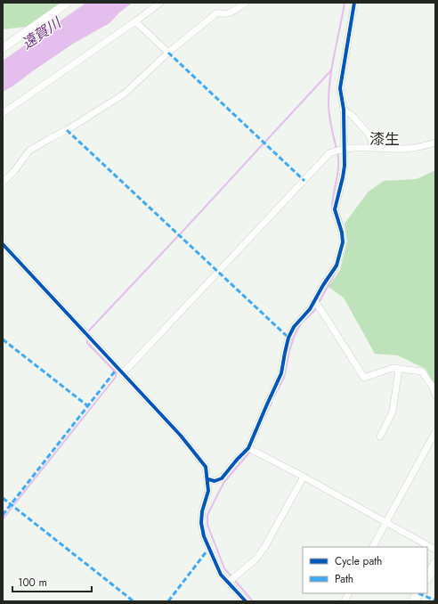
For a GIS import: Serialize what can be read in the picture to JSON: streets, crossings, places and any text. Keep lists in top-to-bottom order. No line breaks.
{"districts":["漆生"],"water":["遠賀川"],"legend":["Cycle path","Path"],"scale_bar":"100 m"}
